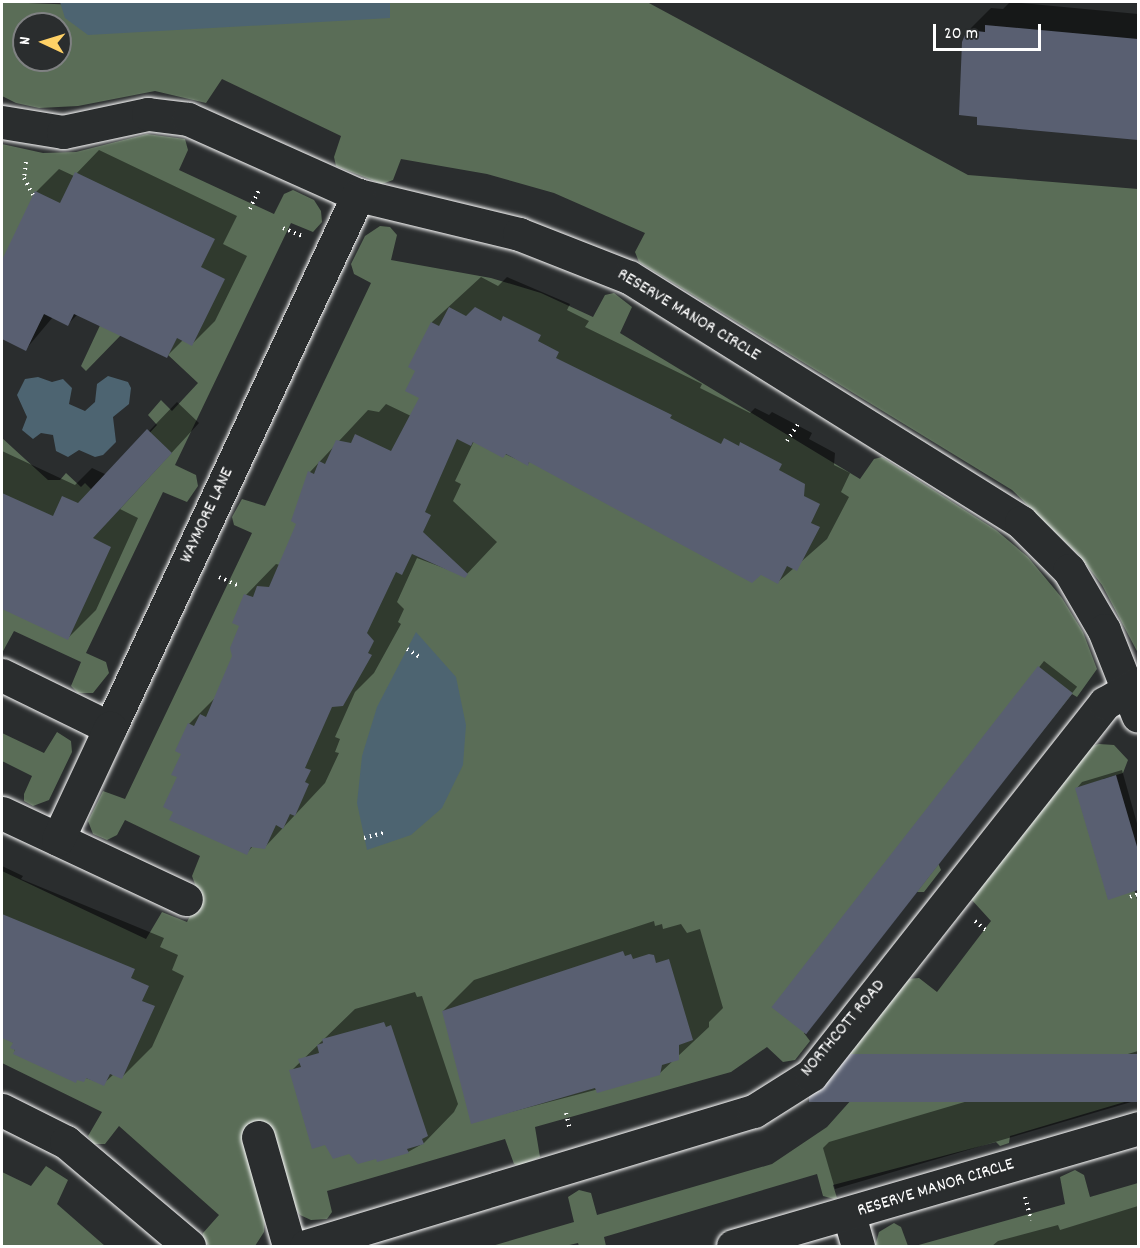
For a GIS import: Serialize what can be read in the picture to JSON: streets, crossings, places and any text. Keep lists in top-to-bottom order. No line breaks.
{"streets":{"street":["RESERVE MANOR CIRCLE","WAYMORE LANE","NORTHCOTT ROAD"]},"crossings":[["RESERVE MANOR CIRCLE","WAYMORE LANE"],["RESERVE MANOR CIRCLE","NORTHCOTT ROAD"]],"scale_bar":"20 m","north":"left"}
